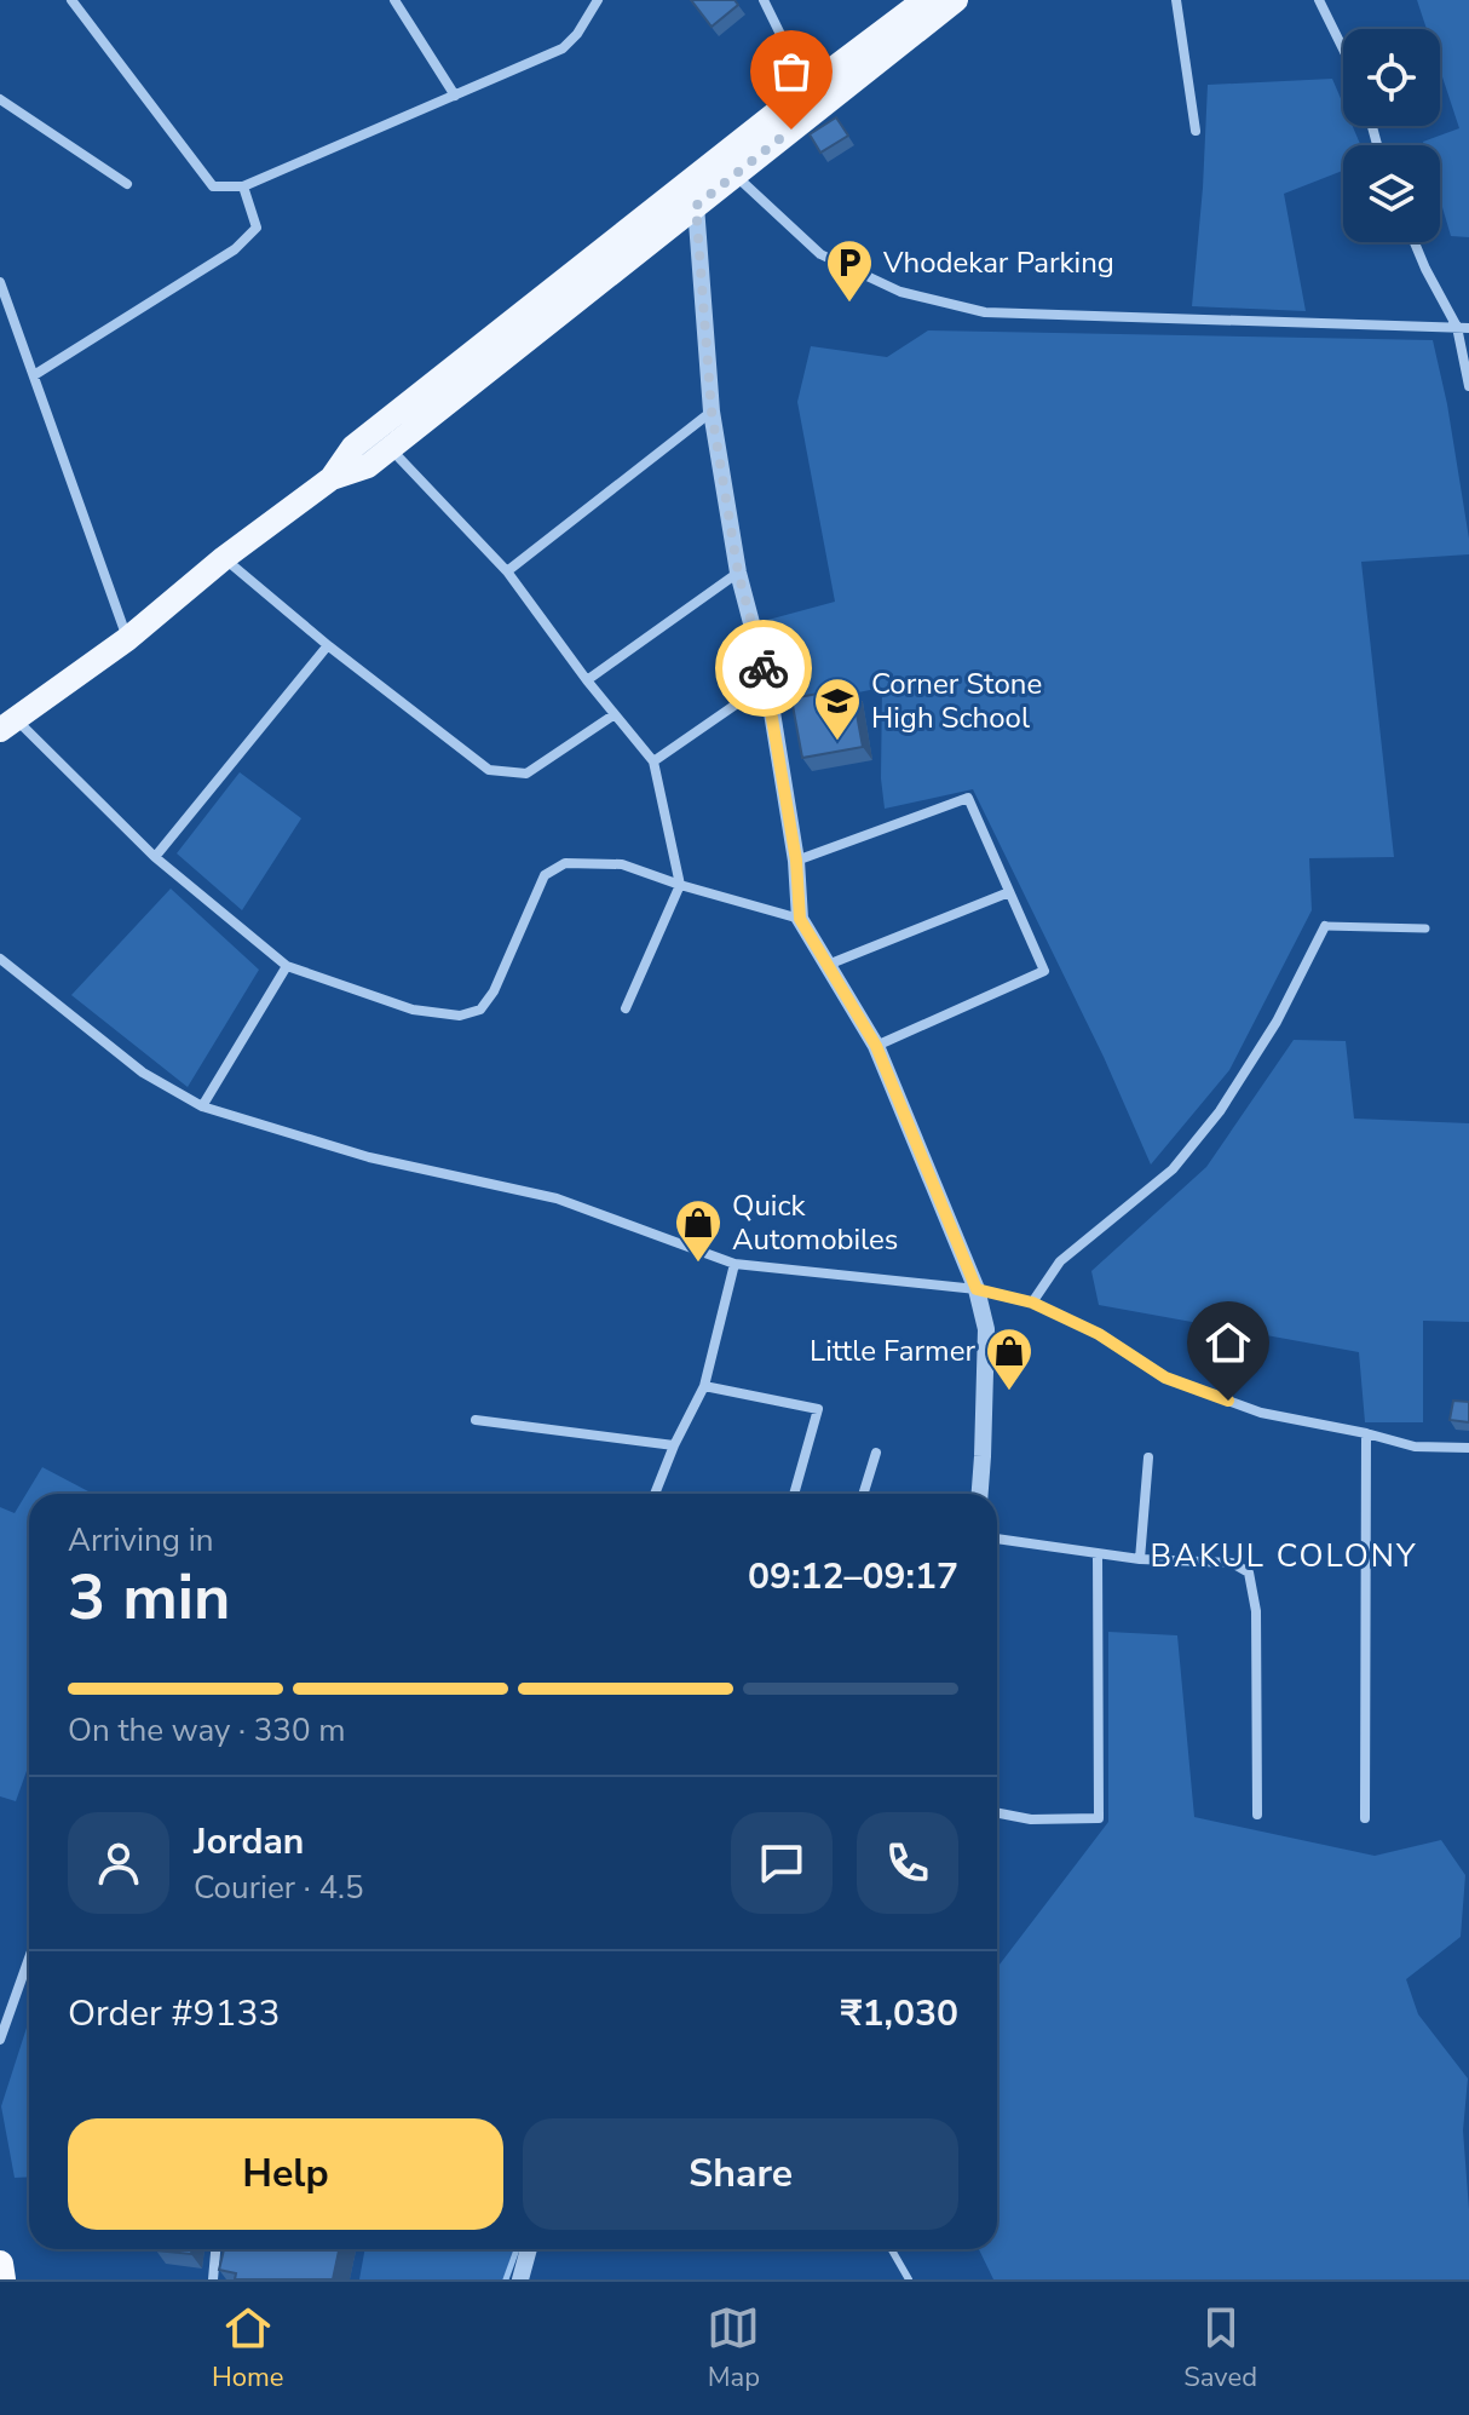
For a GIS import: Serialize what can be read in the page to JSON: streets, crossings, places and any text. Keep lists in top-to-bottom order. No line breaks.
{"districts":["BAKUL COLONY"],"places":{"parking":["Vhodekar Parking"],"school or university":["Corner Stone High School"],"shop":["Quick Automobiles","Little Farmer"]},"page":{"heading":["3 min","Arriving in","09:12–09:17"],"panel":["Jordan","Courier · 4.5","Order #9133","₹1,030"],"bar":"On the way · 330 m","buttons":["Help","Share"],"tabs":["Home","Map","Saved"]}}
